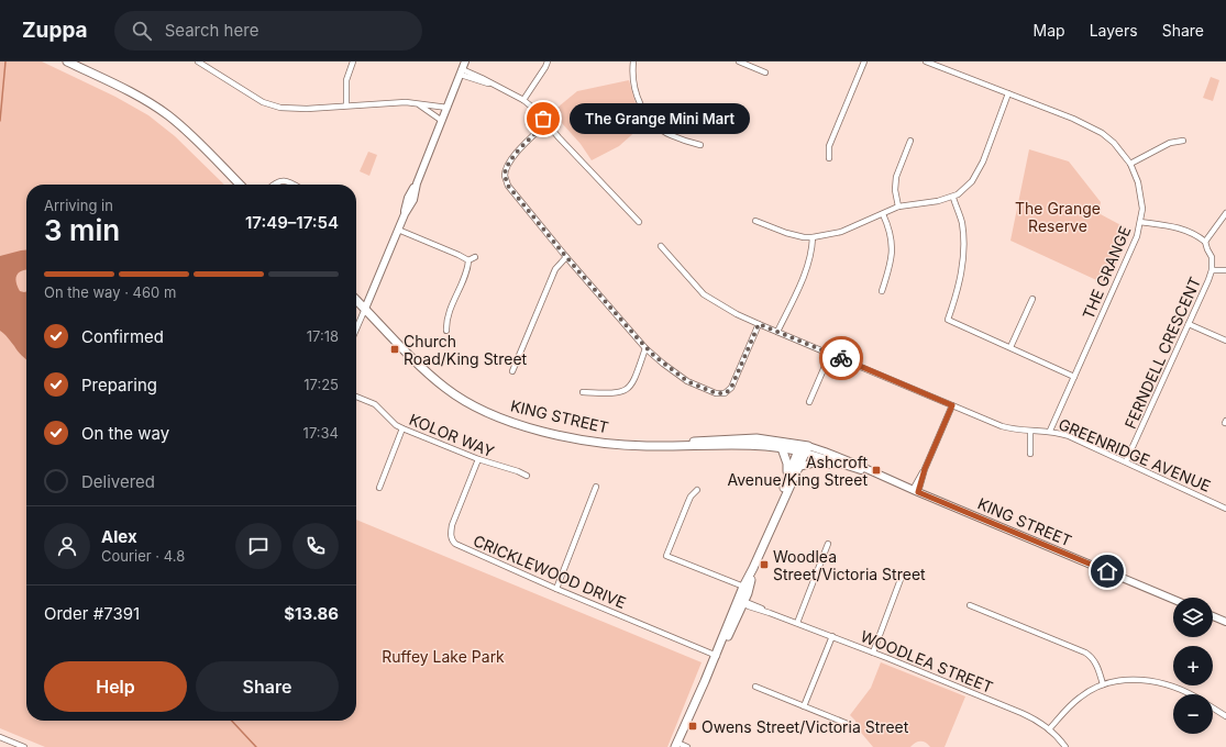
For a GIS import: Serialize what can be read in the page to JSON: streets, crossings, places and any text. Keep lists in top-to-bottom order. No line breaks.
{"streets":{"main road":["KING STREET"],"street":["THE GRANGE","FERNDELL CRESCENT","KOLOR WAY","GREENRIDGE AVENUE","CRICKLEWOOD DRIVE","WOODLEA STREET"]},"crossings":[["THE GRANGE","GREENRIDGE AVENUE"],["FERNDELL CRESCENT","GREENRIDGE AVENUE"],["KOLOR WAY","CRICKLEWOOD DRIVE"]],"parks":["The Grange Reserve","Ruffey Lake Park"],"places":{"other":["The Grange Mini Mart"],"transit":["Church Road/King Street","Ashcroft Avenue/King Street","Woodlea Street/Victoria Street","Owens Street/Victoria Street"]},"page":{"header":"Zuppa","search":"Search here","nav":["Map","Layers","Share"],"bubble":"The Grange Mini Mart","heading":["3 min","Arriving in","17:49–17:54"],"panel":["Alex","Courier · 4.8","Order #7391","$13.86"],"bar":"On the way · 460 m","list":[["Confirmed","17:18"],["Preparing","17:25"],["On the way","17:34"],"Delivered"],"map_buttons":["+","−"],"buttons":["Help","Share"]}}
